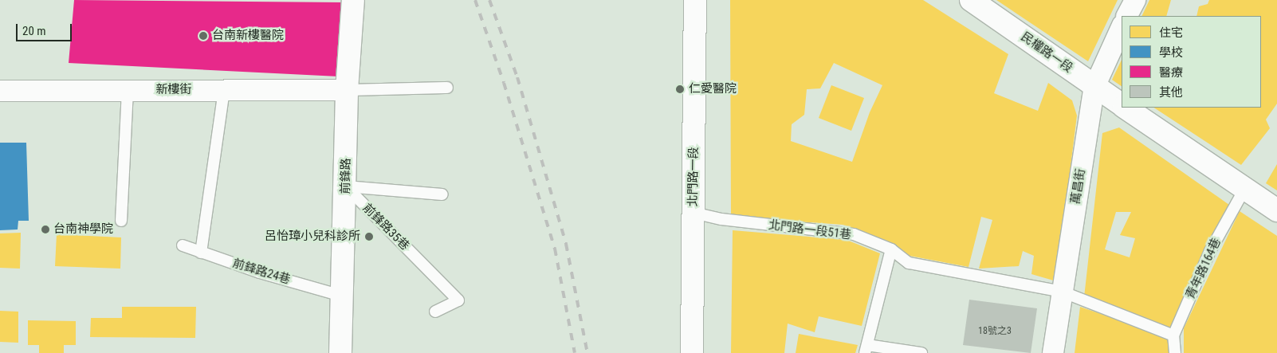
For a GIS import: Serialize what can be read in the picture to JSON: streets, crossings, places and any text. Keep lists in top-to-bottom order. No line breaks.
{"streets":{"street":["民權路一段","新樓街","前鋒路","北門路一段","萬昌街"],"lane":["前鋒路35巷","北門路一段51巷","青年路164巷","前鋒路24巷"]},"crossings":[["民權路一段","萬昌街"],["民權路一段","青年路164巷"],["新樓街","前鋒路"],["前鋒路","前鋒路35巷"],["前鋒路","前鋒路24巷"],["北門路一段","北門路一段51巷"],["萬昌街","北門路一段51巷"],["北門路一段51巷","青年路164巷"]],"places":["台南新樓醫院","仁愛醫院","台南神學院","呂怡璋小兒科診所"],"house_numbers":["18號之3"],"legend":["住宅","學校","醫療","其他"],"scale_bar":"20 m"}
